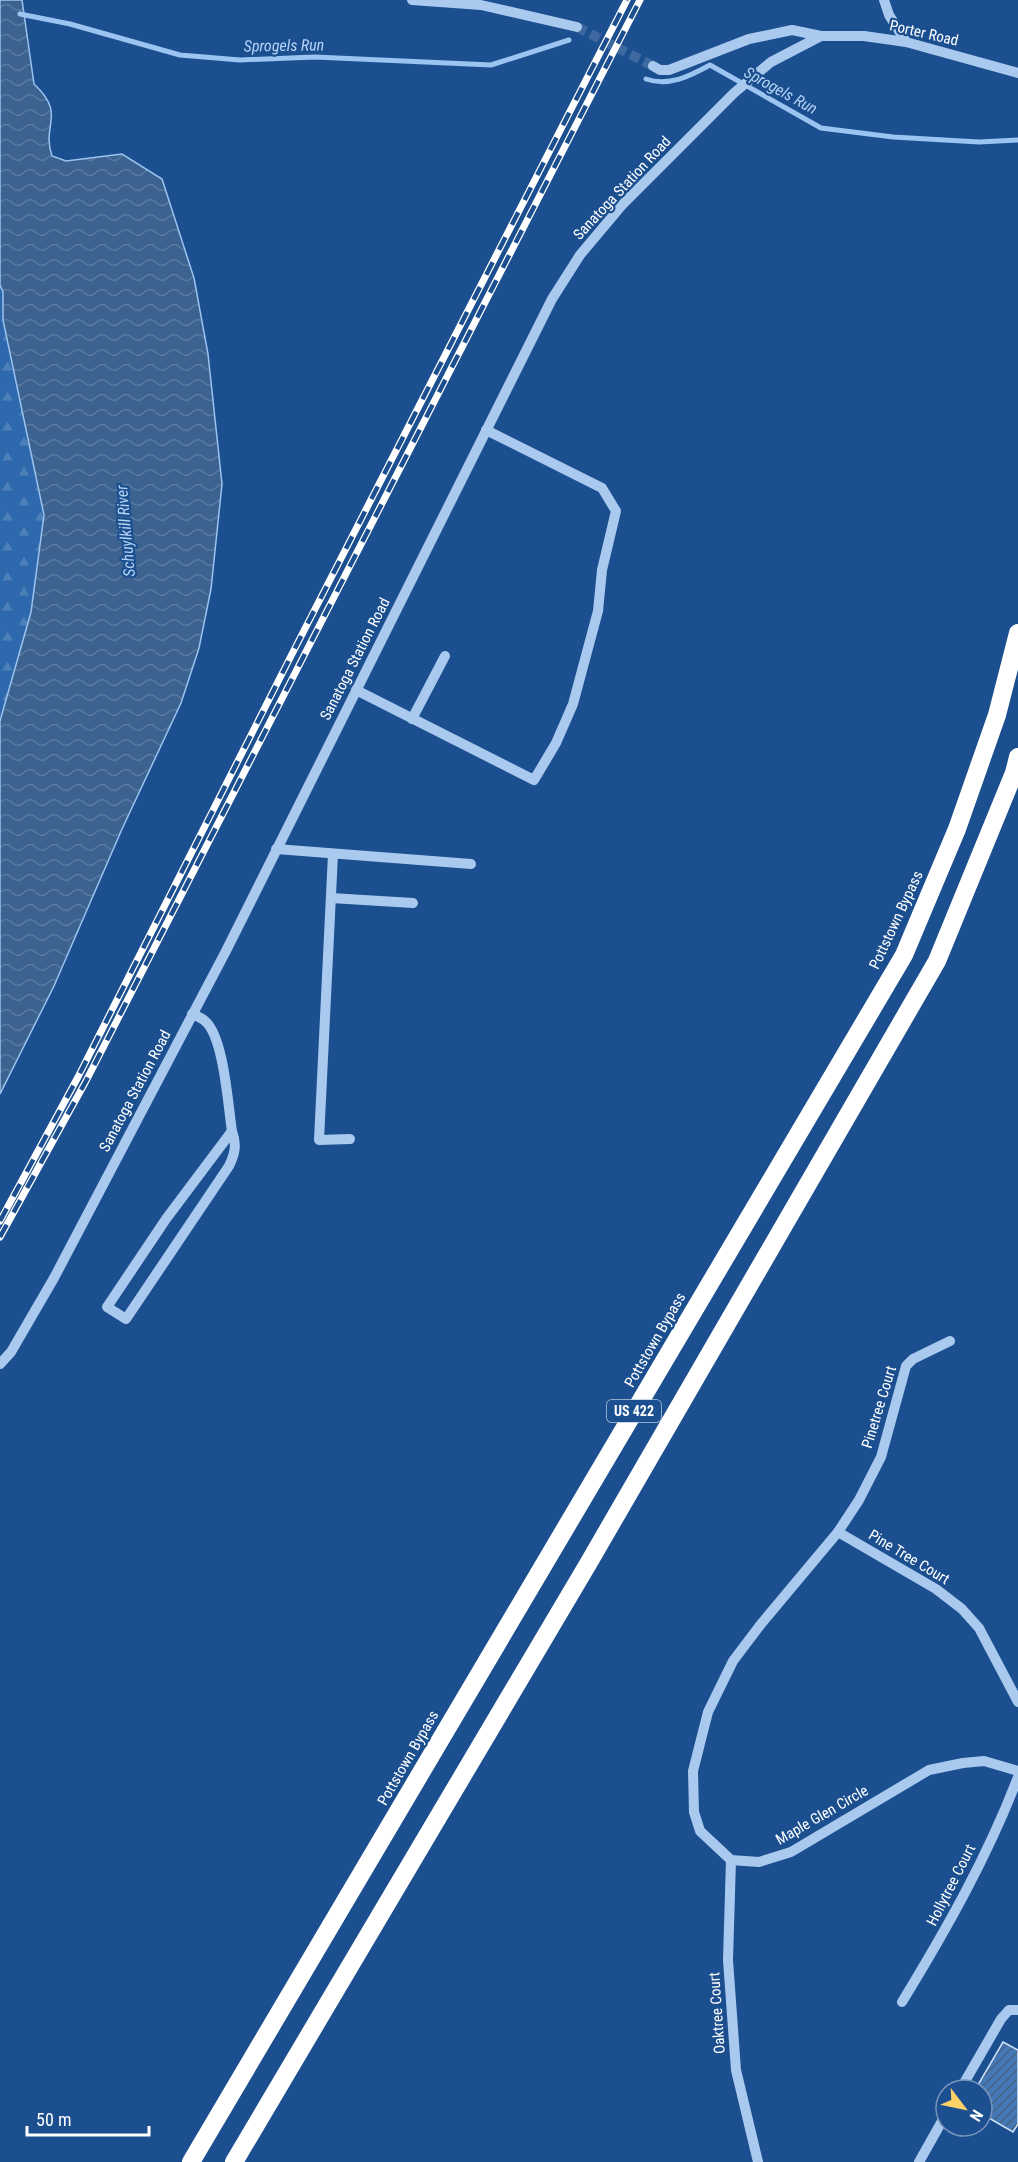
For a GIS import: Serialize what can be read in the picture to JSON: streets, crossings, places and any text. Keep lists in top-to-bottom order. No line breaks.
{"streets":{"highway":["Pottstown Bypass","US 422"],"street":["Porter Road","Sanatoga Station Road","Pinetree Court","Pine Tree Court","Maple Glen Circle","Hollytree Court","Oaktree Court"]},"crossings":[["Porter Road","Sanatoga Station Road"],["Pinetree Court","Pine Tree Court"],["Maple Glen Circle","Oaktree Court"]],"water":["Sprogels Run","Schuylkill River"],"scale_bar":"50 m","north":"bottom right"}
